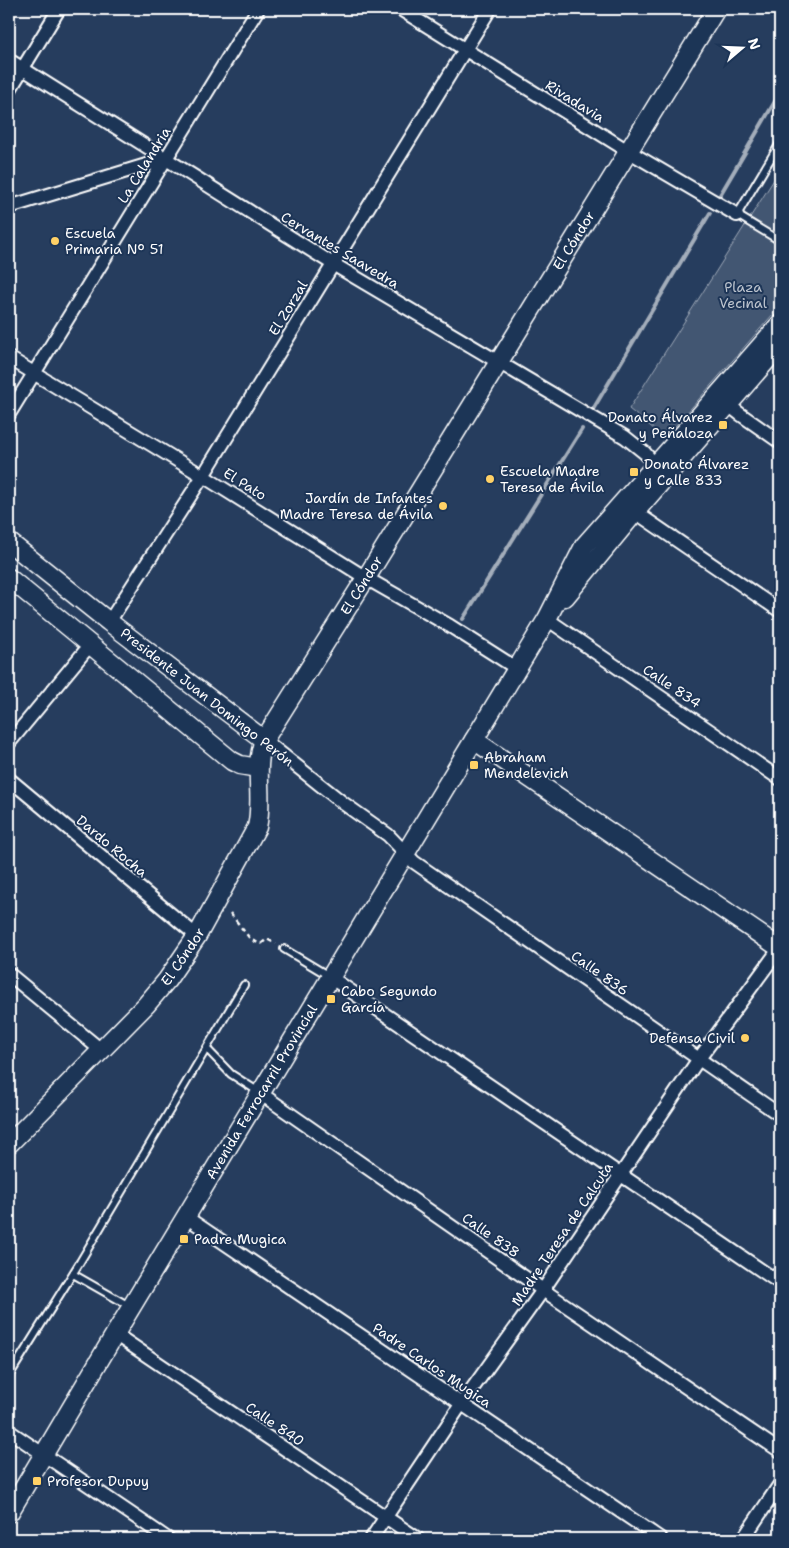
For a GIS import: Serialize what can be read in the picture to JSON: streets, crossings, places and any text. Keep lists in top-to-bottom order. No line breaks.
{"streets":{"main road":["El Cóndor","Presidente Juan Domingo Perón","Avenida Ferrocarril Provincial"],"street":["Rivadavia","La Calandria","Cervantes Saavedra","El Zorzal","El Pato","Calle 834","Dardo Rocha","Calle 836","Madre Teresa de Calcuta","Calle 838","Padre Carlos Mugica","Calle 840"]},"crossings":[["Rivadavia","El Cóndor"],["Rivadavia","El Zorzal"],["La Calandria","Cervantes Saavedra"],["La Calandria","El Pato"],["El Cóndor","Cervantes Saavedra"],["El Cóndor","El Pato"],["El Cóndor","Presidente Juan Domingo Perón"],["El Cóndor","Dardo Rocha"],["Cervantes Saavedra","El Zorzal"],["El Zorzal","El Pato"],["El Zorzal","Presidente Juan Domingo Perón"],["El Pato","Avenida Ferrocarril Provincial"],["Calle 834","Avenida Ferrocarril Provincial"],["Presidente Juan Domingo Perón","Calle 836"],["Presidente Juan Domingo Perón","Avenida Ferrocarril Provincial"],["Calle 836","Avenida Ferrocarril Provincial"],["Calle 836","Madre Teresa de Calcuta"],["Avenida Ferrocarril Provincial","Calle 838"],["Avenida Ferrocarril Provincial","Padre Carlos Mugica"],["Avenida Ferrocarril Provincial","Calle 840"],["Madre Teresa de Calcuta","Calle 838"],["Madre Teresa de Calcuta","Padre Carlos Mugica"],["Madre Teresa de Calcuta","Calle 840"]],"parks":["Plaza Vecinal"],"places":{"other":["Escuela Primaria Nº 51","Escuela Madre Teresa de Ávila","Jardín de Infantes Madre Teresa de Ávila","Defensa Civil"],"transit":["Donato Álvarez y Peñaloza","Donato Álvarez y Calle 833","Abraham Mendelevich","Cabo Segundo García","Padre Mugica","Profesor Dupuy"]},"north":"right"}
